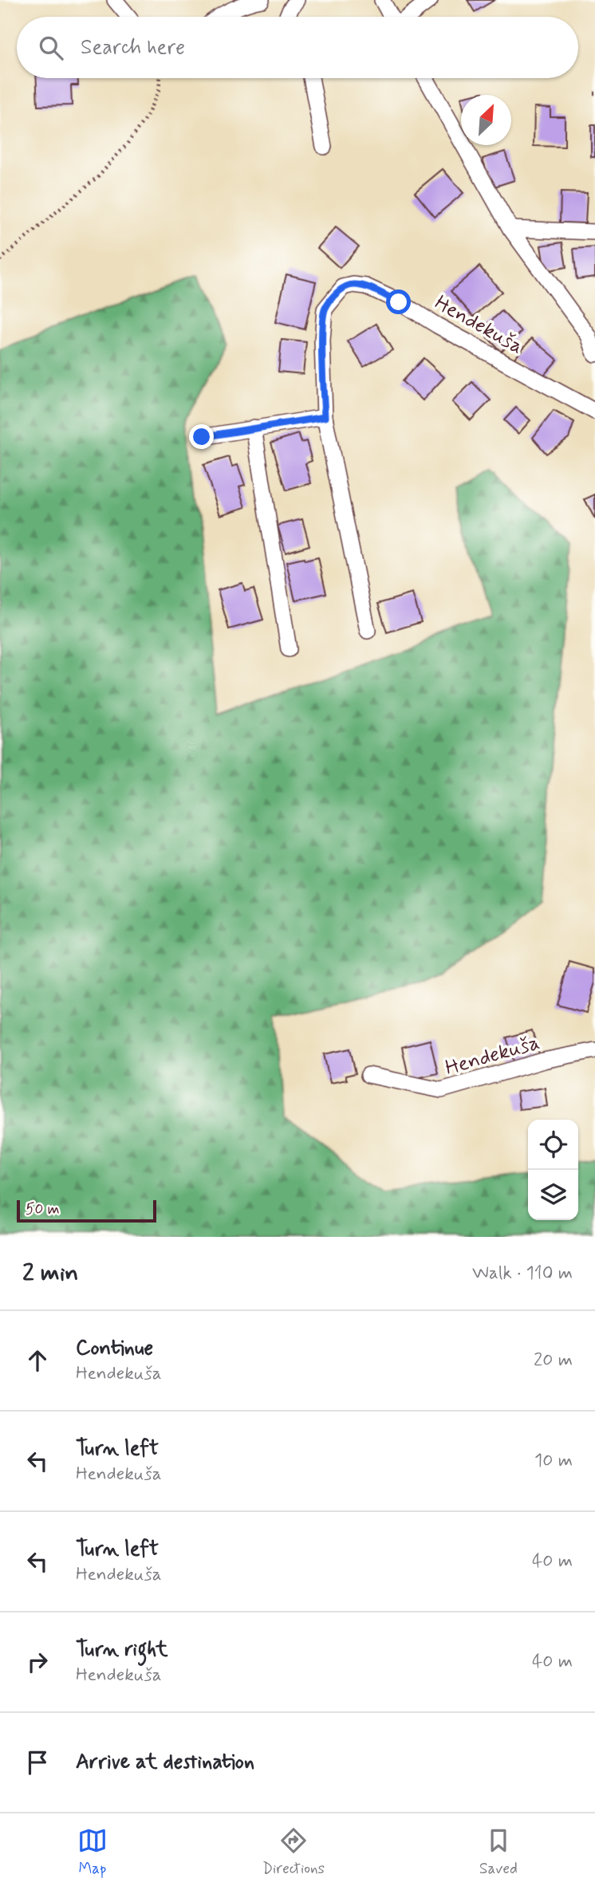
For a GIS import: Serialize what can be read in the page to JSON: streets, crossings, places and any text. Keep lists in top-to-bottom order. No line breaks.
{"streets":{"street":["Hendekuša"]},"scale_bar":"50 m","north":"top right","page":{"search":"Search here","scale":"50 m","heading":["2 min","Walk · 110 m"],"list":[["Continue","Hendekuša","20 m"],["Turn left","Hendekuša","10 m"],["Turn left","Hendekuša","40 m"],["Turn right","Hendekuša","40 m"],"Arrive at destination"],"nav":["Map","Directions","Saved"]}}
